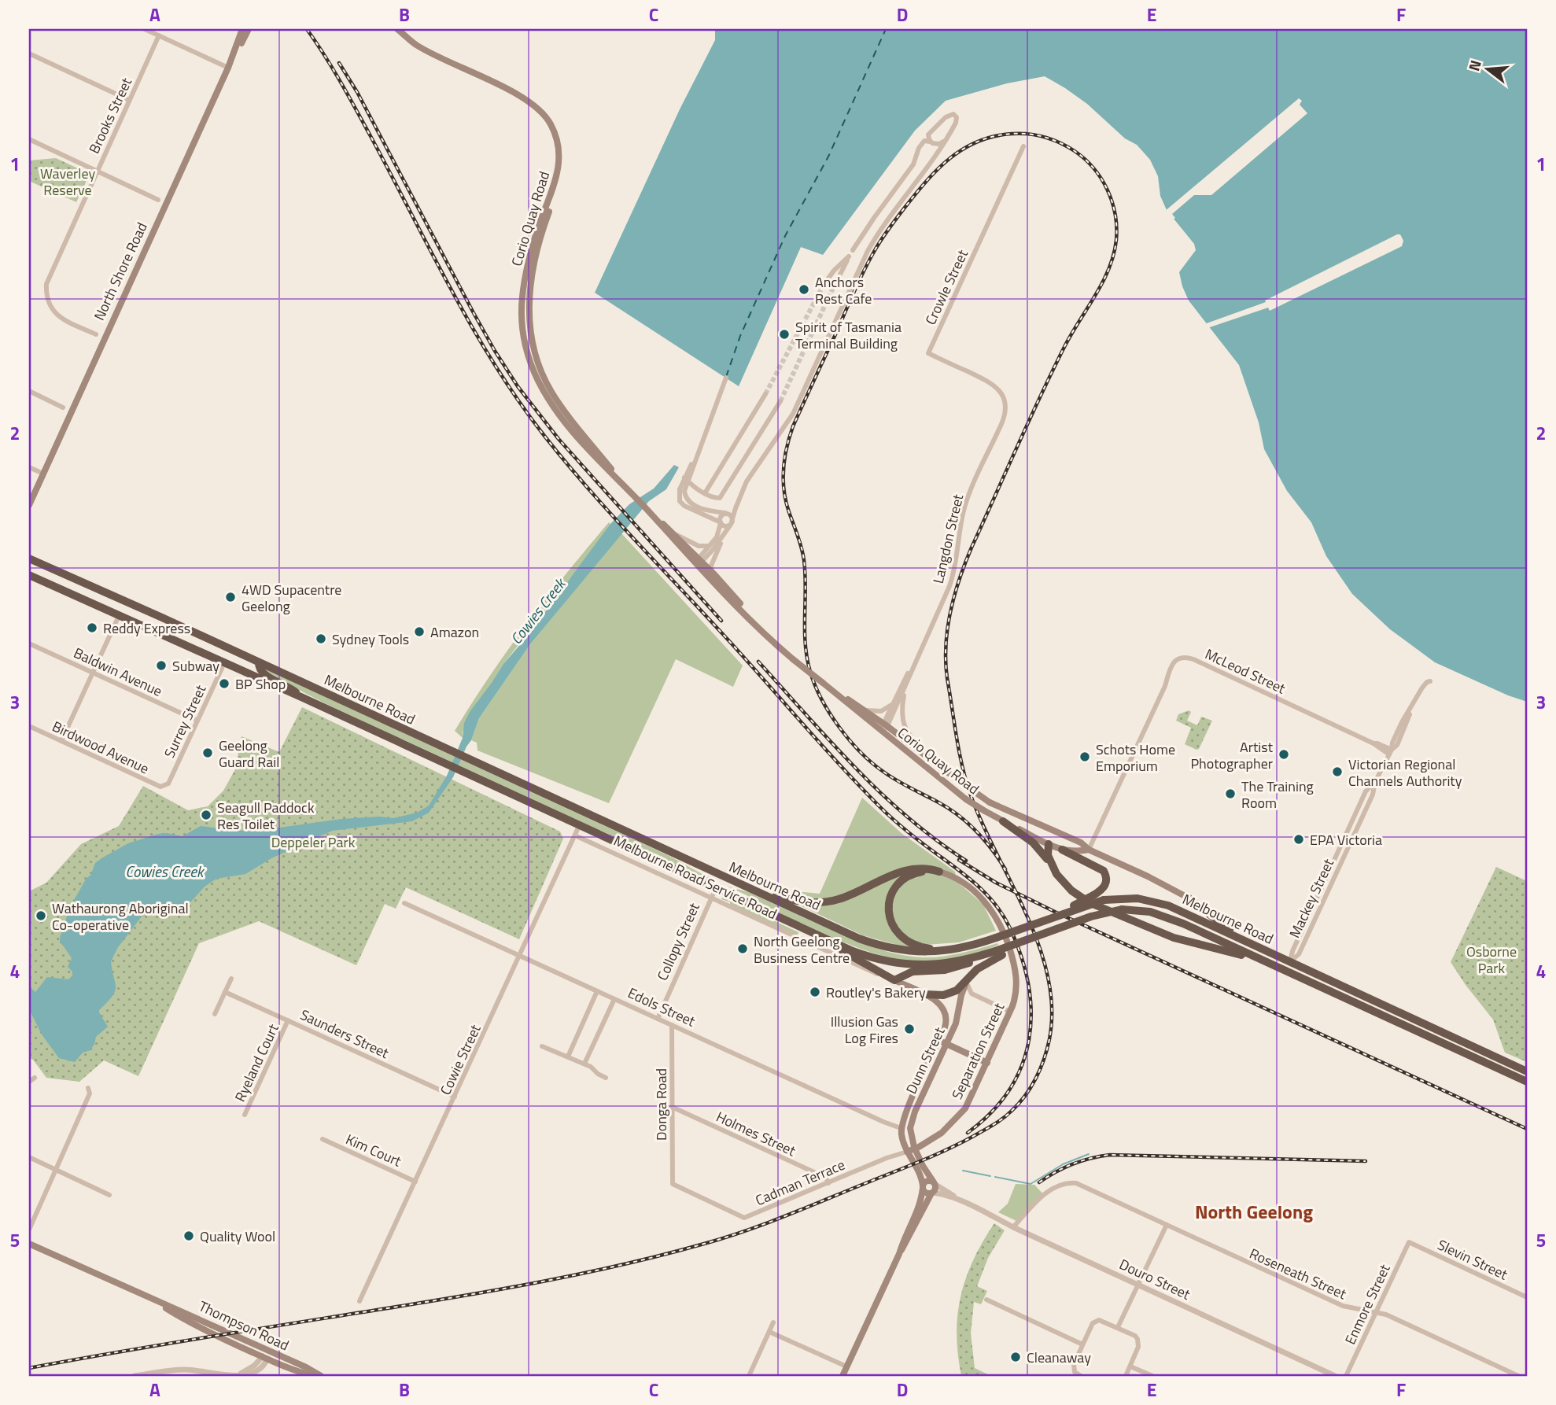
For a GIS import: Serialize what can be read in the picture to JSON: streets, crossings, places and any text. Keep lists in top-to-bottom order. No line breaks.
{"streets":{"highway":["Melbourne Road","Mackey Street","Collopy Street"],"main road":["Corio Quay Road","North Shore Road","Melbourne Road Service Road","Edols Street","Separation Street","Dunn Street","Thompson Road"],"street":["Brooks Street","Crowle Street","Langdon Street","McLeod Street","Baldwin Avenue","Surrey Street","Birdwood Avenue","Saunders Street","Cowie Street","Ryeland Court","Donga Road","Holmes Street","Kim Court","Cadman Terrace","Slevin Street","Roseneath Street","Douro Street","Enmore Street"]},"crossings":[["Corio Quay Road","Langdon Street"],["Corio Quay Road","McLeod Street"],["Crowle Street","Langdon Street"],["McLeod Street","Mackey Street"],["Baldwin Avenue","Surrey Street"],["Melbourne Road","Surrey Street"],["Melbourne Road","Mackey Street"],["Melbourne Road","Collopy Street"],["Melbourne Road","Cowie Street"],["Surrey Street","Birdwood Avenue"],["Melbourne Road Service Road","Collopy Street"],["Melbourne Road Service Road","Cowie Street"],["Melbourne Road Service Road","Dunn Street"],["Collopy Street","Edols Street"],["Edols Street","Cowie Street"],["Edols Street","Dunn Street"],["Edols Street","Donga Road"],["Saunders Street","Cowie Street"],["Saunders Street","Ryeland Court"],["Cowie Street","Kim Court"],["Donga Road","Holmes Street"],["Donga Road","Cadman Terrace"],["Holmes Street","Cadman Terrace"],["Slevin Street","Enmore Street"],["Roseneath Street","Douro Street"],["Roseneath Street","Enmore Street"]],"districts":["North Geelong"],"water":["Cowies Creek"],"parks":["Waverley Reserve","Deppeler Park","Osborne Park"],"places":["Anchors Rest Cafe","Spirit of Tasmania Terminal Building","4WD Supacentre Geelong","Reddy Express","Amazon","Sydney Tools","Subway","BP Shop","Geelong Guard Rail","Artist Photographer","Schots Home Emporium","Victorian Regional Channels Authority","The Training Room","Seagull Paddock Res Toilet","EPA Victoria","Wathaurong Aboriginal Co-operative","North Geelong Business Centre","Routley's Bakery","Illusion Gas Log Fires","Quality Wool","Cleanaway"],"north":"left","grid":{"columns":["A","B","C","D","E","F"],"rows":["1","2","3","4","5"]}}
